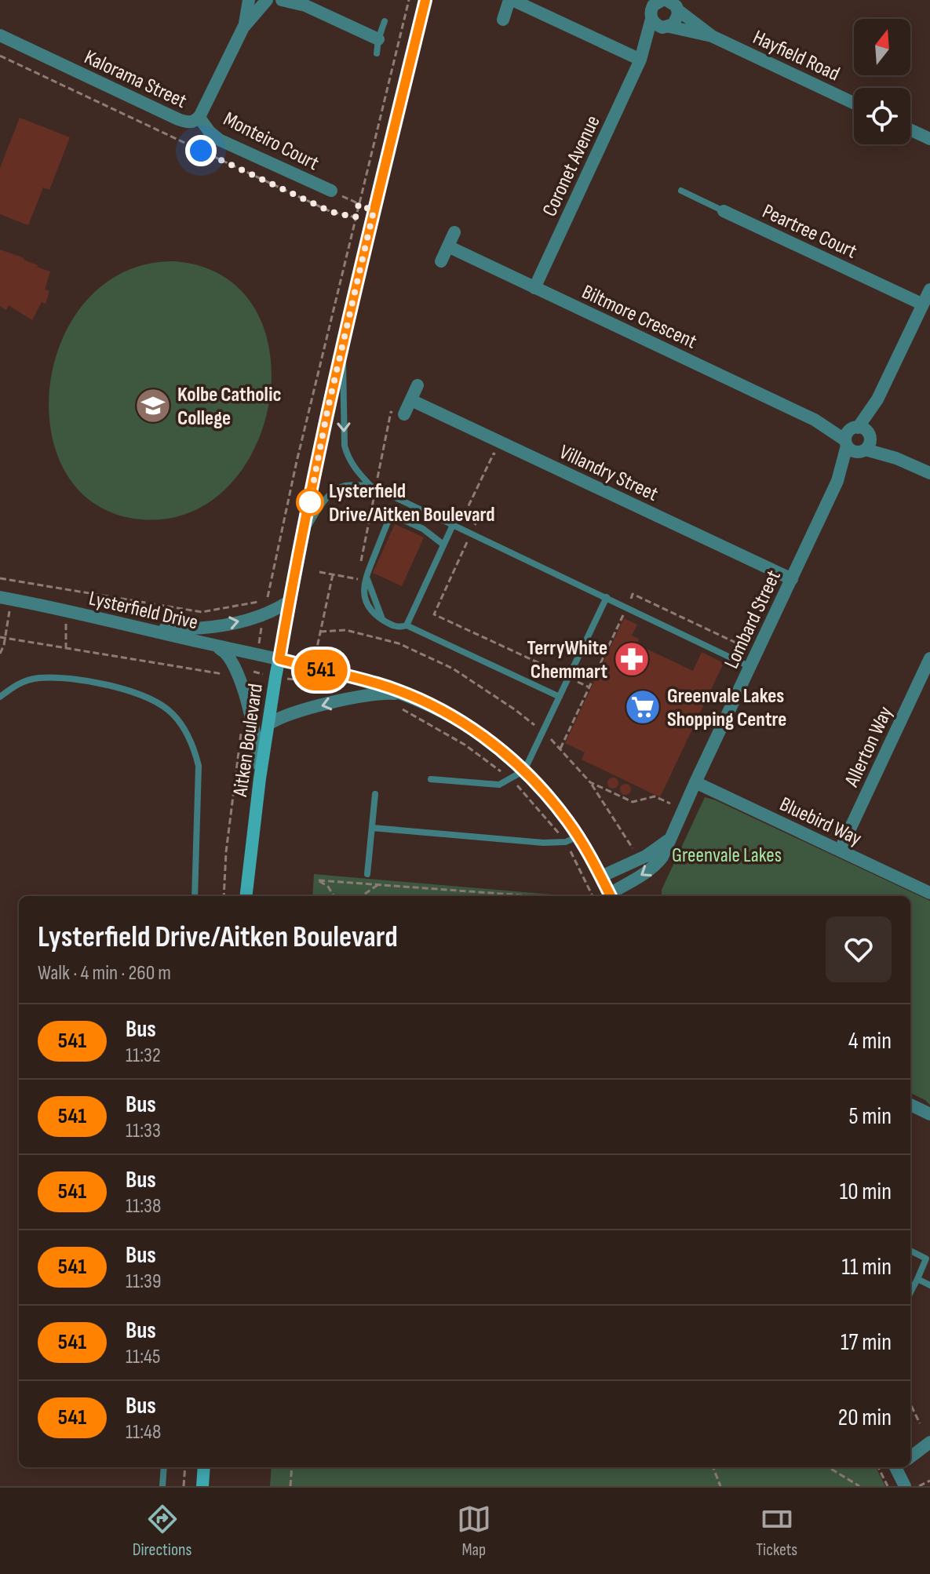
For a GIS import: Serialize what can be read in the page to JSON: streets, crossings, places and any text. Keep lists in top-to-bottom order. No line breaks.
{"streets":{"main road":["Aitken Boulevard"],"street":["Hayfield Road","Kalorama Street","Monteiro Court","Coronet Avenue","Peartree Court","Biltmore Crescent","Villandry Street","Lysterfield Drive","Lombard Street","Allerton Way","Bluebird Way"]},"crossings":[["Hayfield Road","Coronet Avenue"],["Kalorama Street","Monteiro Court"],["Coronet Avenue","Biltmore Crescent"],["Peartree Court","Lombard Street"],["Biltmore Crescent","Lombard Street"],["Villandry Street","Lombard Street"],["Lysterfield Drive","Lombard Street"],["Lysterfield Drive","Aitken Boulevard"],["Lombard Street","Bluebird Way"],["Allerton Way","Bluebird Way"]],"parks":["Greenvale Lakes"],"places":{"school or university":["Kolbe Catholic College"],"other":["Lysterfield Drive/Aitken Boulevard"],"pharmacy":["TerryWhite Chemmart"],"supermarket":["Greenvale Lakes Shopping Centre"]},"lines":["bus line 541"],"north":"top","page":{"on_map":"541","heading":["Lysterfield Drive/Aitken Boulevard","Walk · 4 min · 260 m"],"list":[{"mark":"541","name":"Bus","note":"11:32","value":"4 min"},{"mark":"541","name":"Bus","note":"11:33","value":"5 min"},{"mark":"541","name":"Bus","note":"11:38","value":"10 min"},{"mark":"541","name":"Bus","note":"11:39","value":"11 min"},{"mark":"541","name":"Bus","note":"11:45","value":"17 min"},{"mark":"541","name":"Bus","note":"11:48","value":"20 min"}],"tabs":["Directions","Map","Tickets"]}}
